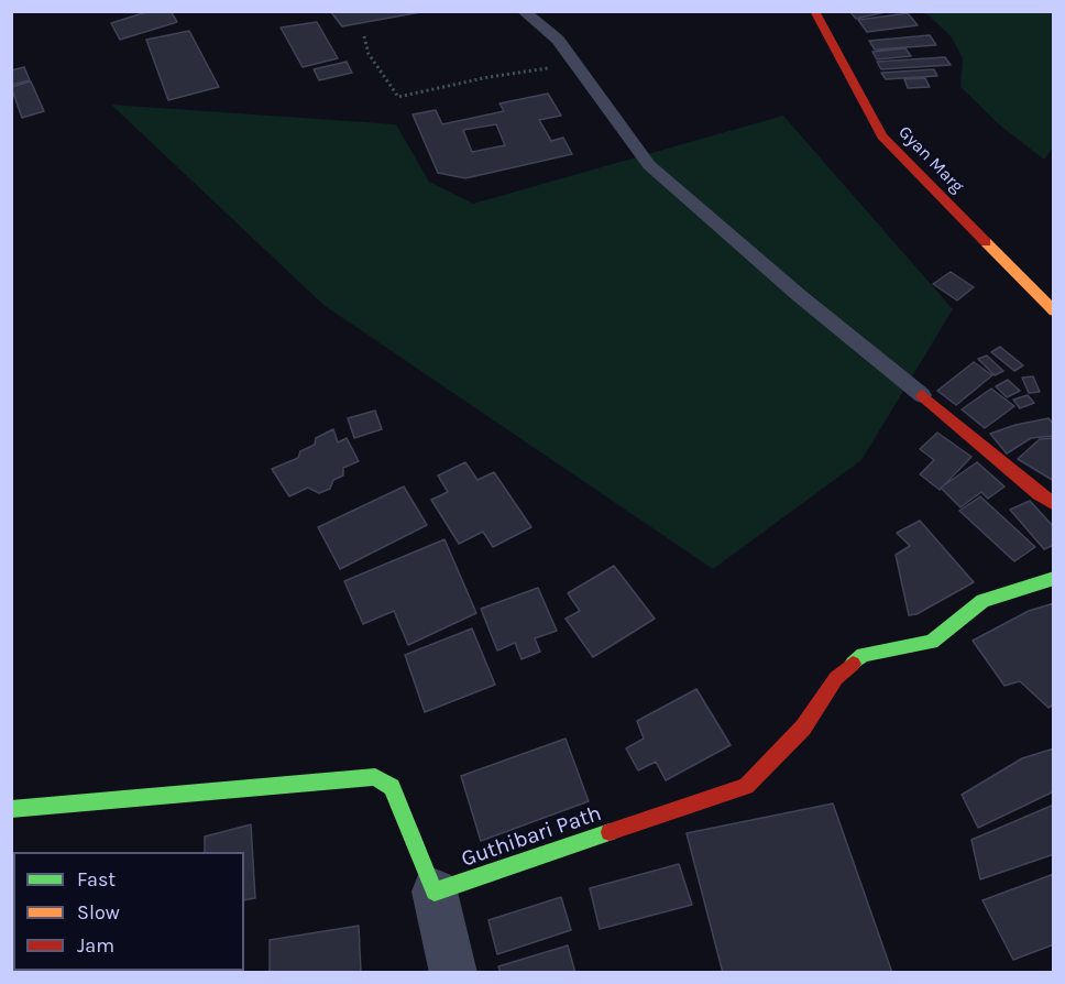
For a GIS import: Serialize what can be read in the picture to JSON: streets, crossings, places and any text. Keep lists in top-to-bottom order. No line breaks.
{"streets":{"street":["Gyan Marg","Guthibari Path"]},"legend":["Fast","Slow","Jam"]}
